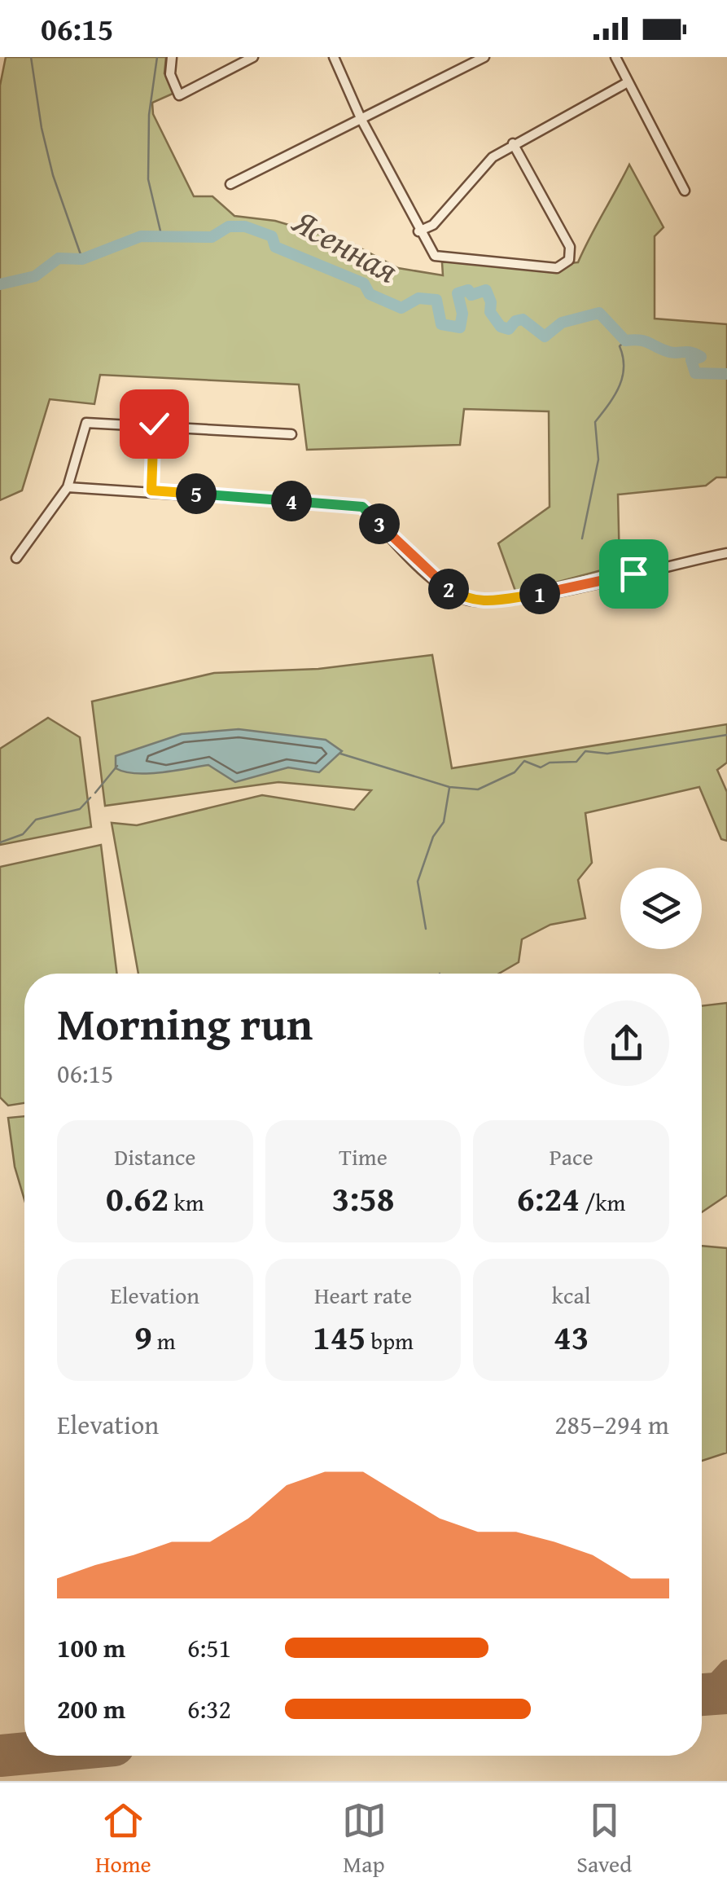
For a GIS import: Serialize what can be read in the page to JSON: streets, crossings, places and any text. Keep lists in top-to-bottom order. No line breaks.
{"water":["Ясенная"],"page":{"status":"06:15","pins":["5","4","3","2","1"],"heading":["Morning run","06:15"],"stats":[["Distance","0.62 km"],["Time","3:58"],["Pace","6:24 /km"],["Elevation","9 m"],["Heart rate","145 bpm"],["kcal","43"]],"chart":["Elevation","285–294 m"],"list":[{"name":"100 m","note":"6:51"},{"name":"200 m","note":"6:32"}],"tabs":["Home","Map","Saved"]}}
